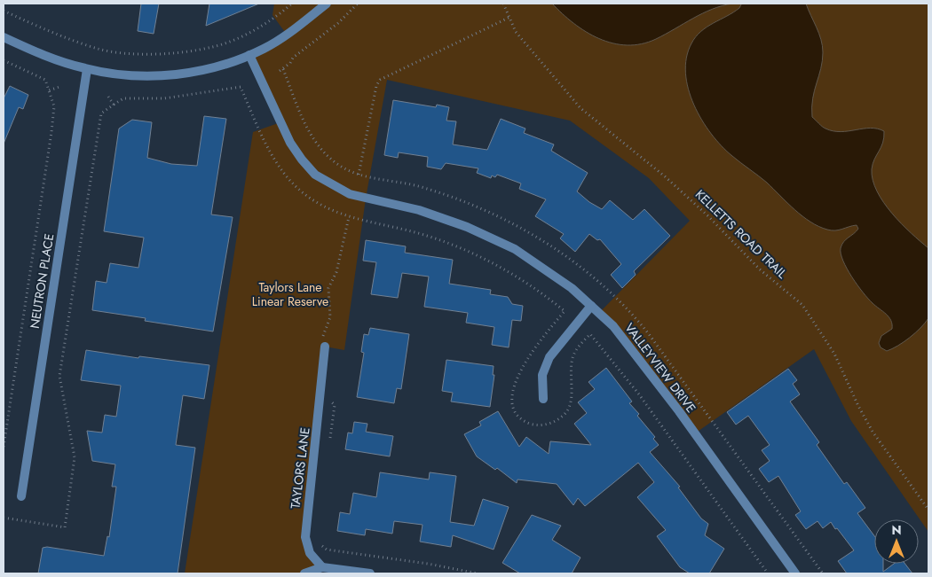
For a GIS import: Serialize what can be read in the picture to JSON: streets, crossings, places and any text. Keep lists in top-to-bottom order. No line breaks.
{"streets":{"street":["NEUTRON PLACE","VALLEYVIEW DRIVE","TAYLORS LANE"],"path":["KELLETTS ROAD TRAIL"]},"parks":["Taylors Lane Linear Reserve"],"north":"top"}
